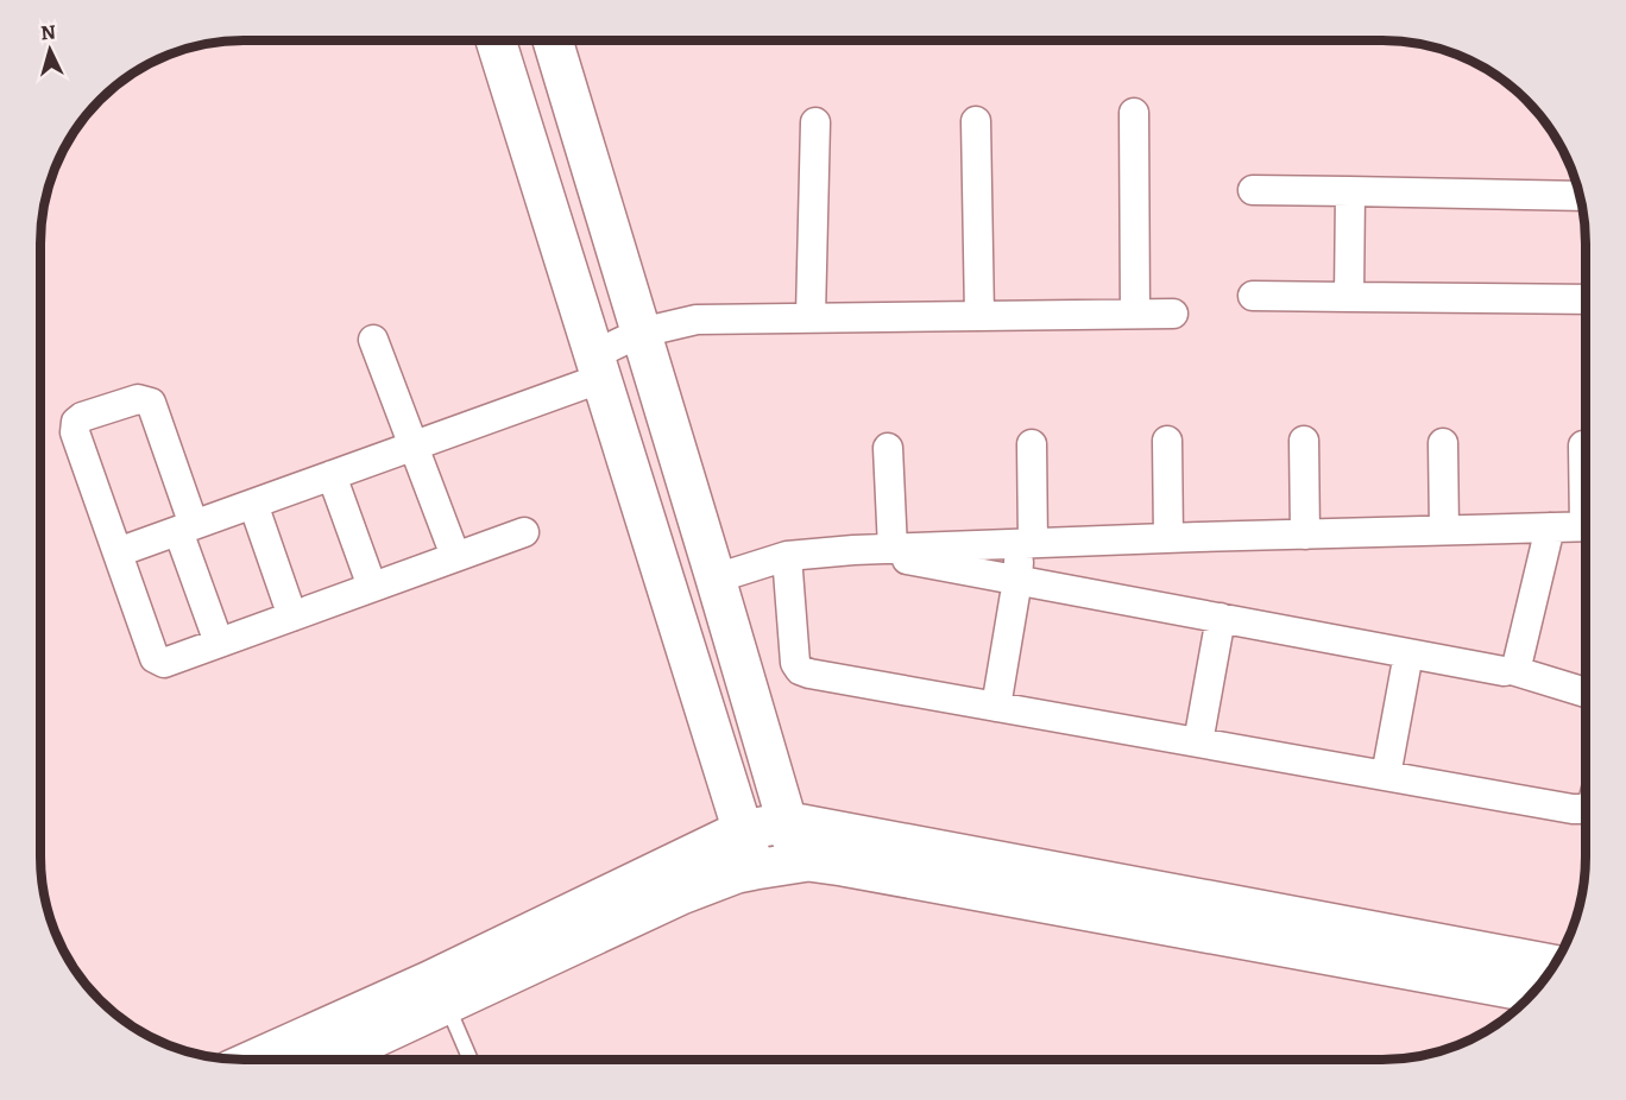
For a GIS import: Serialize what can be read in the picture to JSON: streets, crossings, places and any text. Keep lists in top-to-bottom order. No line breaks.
{"north":"top"}
